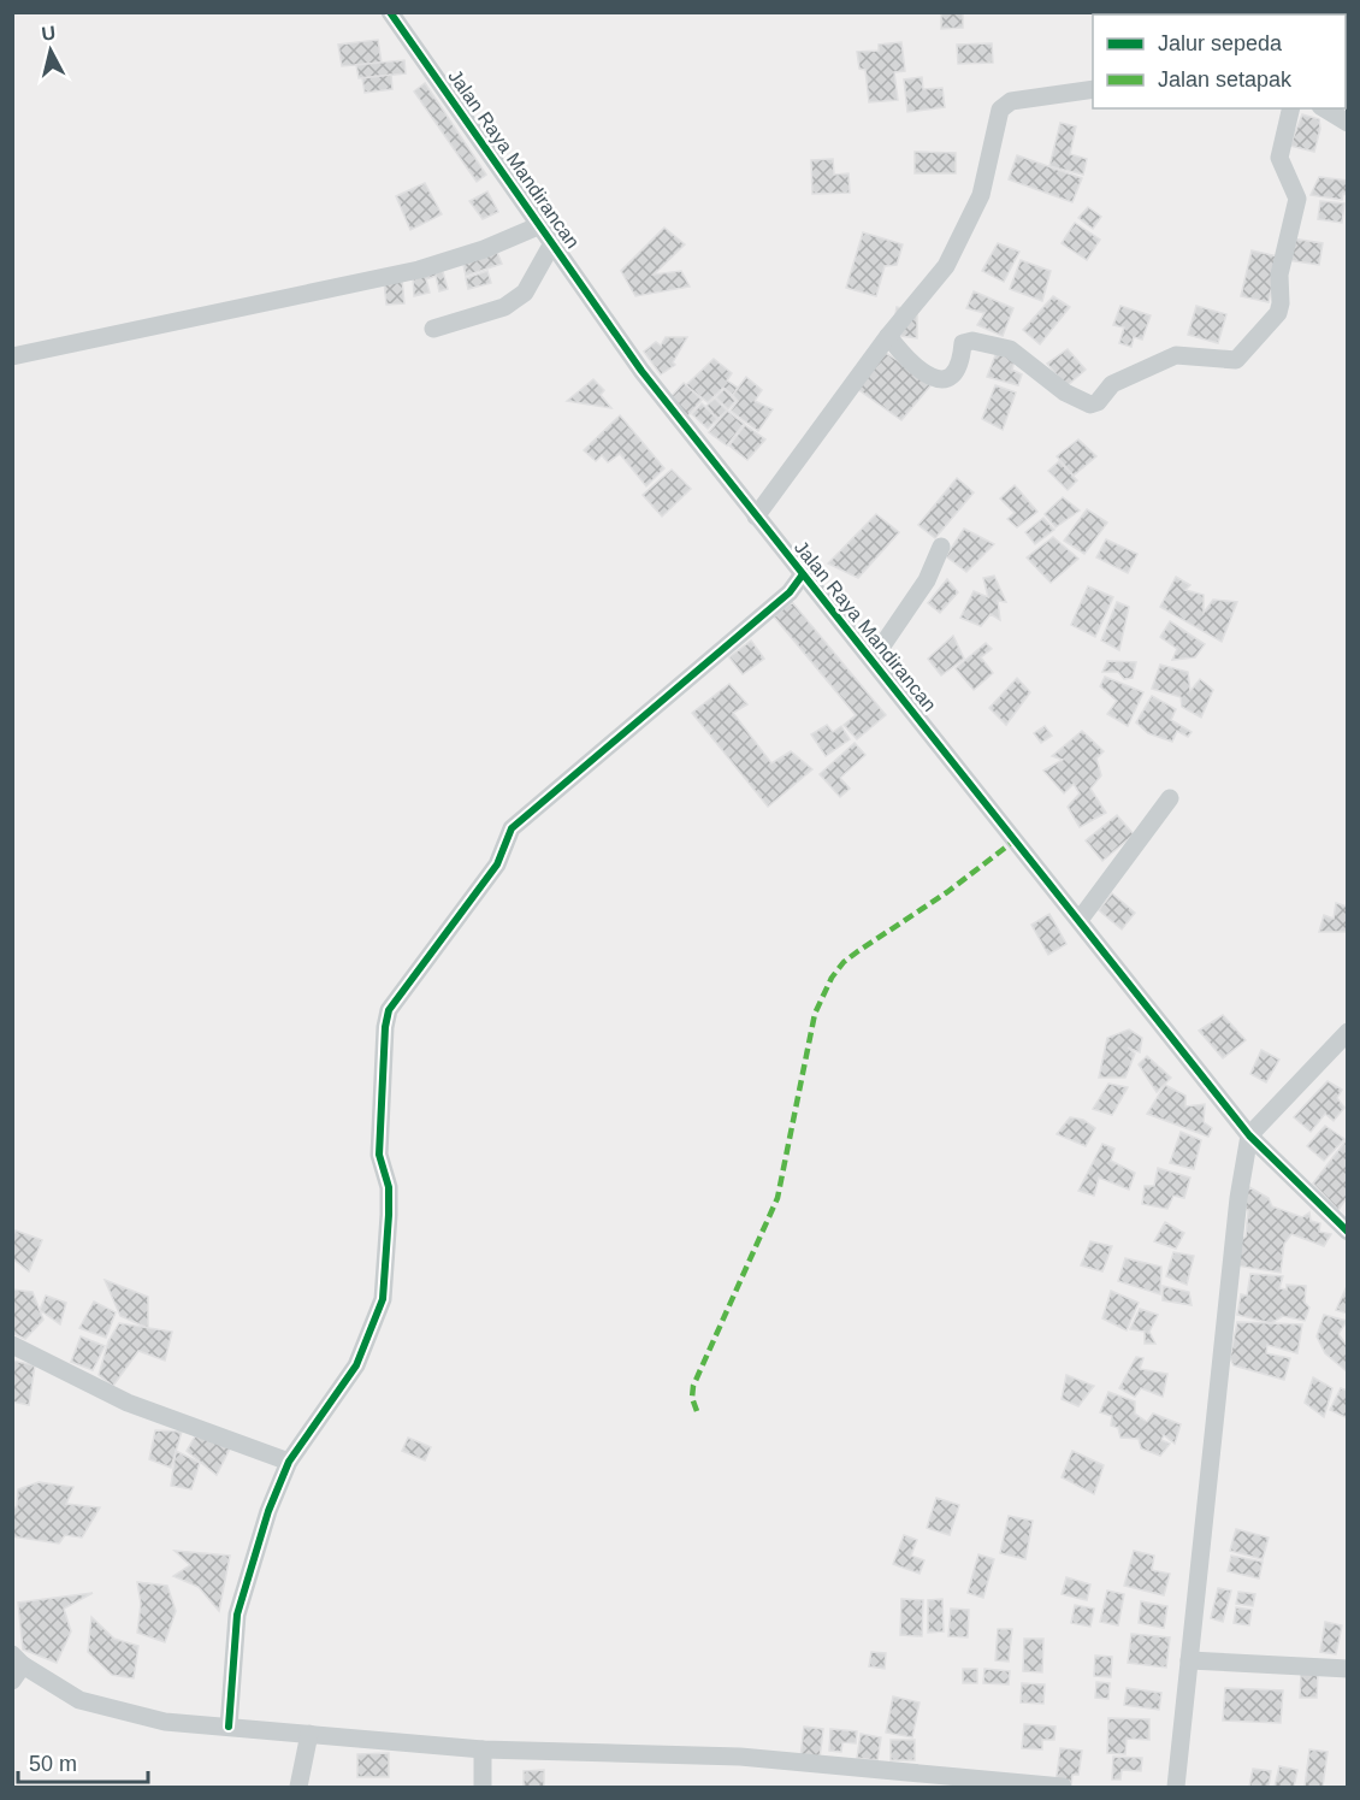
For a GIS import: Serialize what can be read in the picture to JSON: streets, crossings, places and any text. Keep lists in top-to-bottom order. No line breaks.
{"streets":{"street":["Jalan Raya Mandirancan"]},"legend":["Jalur sepeda","Jalan setapak"],"scale_bar":"50 m","north":"top"}
